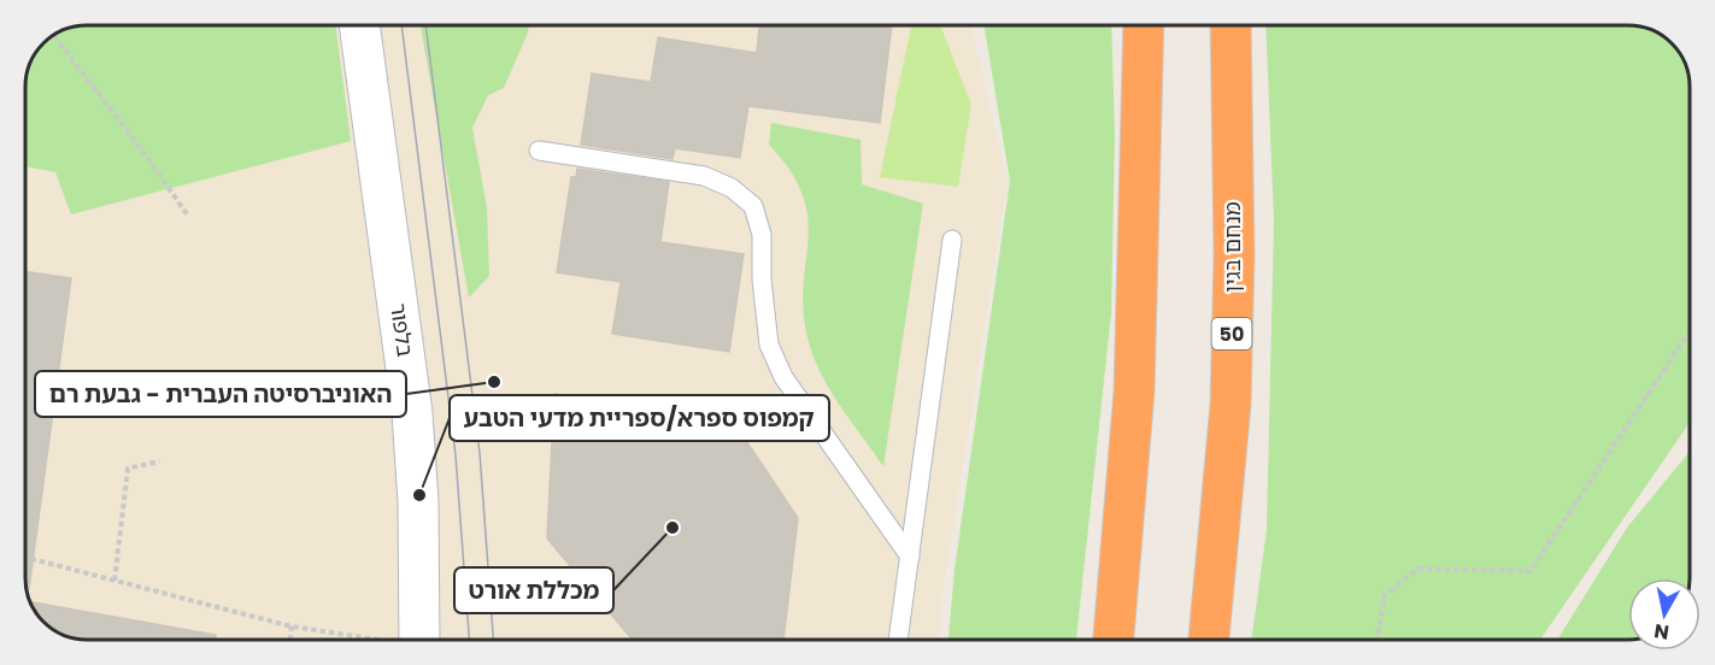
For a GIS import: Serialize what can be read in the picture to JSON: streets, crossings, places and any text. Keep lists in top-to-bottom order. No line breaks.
{"streets":{"highway":["מנחם בגין","50"],"street":["בלפור"]},"places":["האוניברסיטה העברית - גבעת רם","קמפוס ספרא/ספריית מדעי הטבע","מכללת אורט"],"north":"bottom"}
